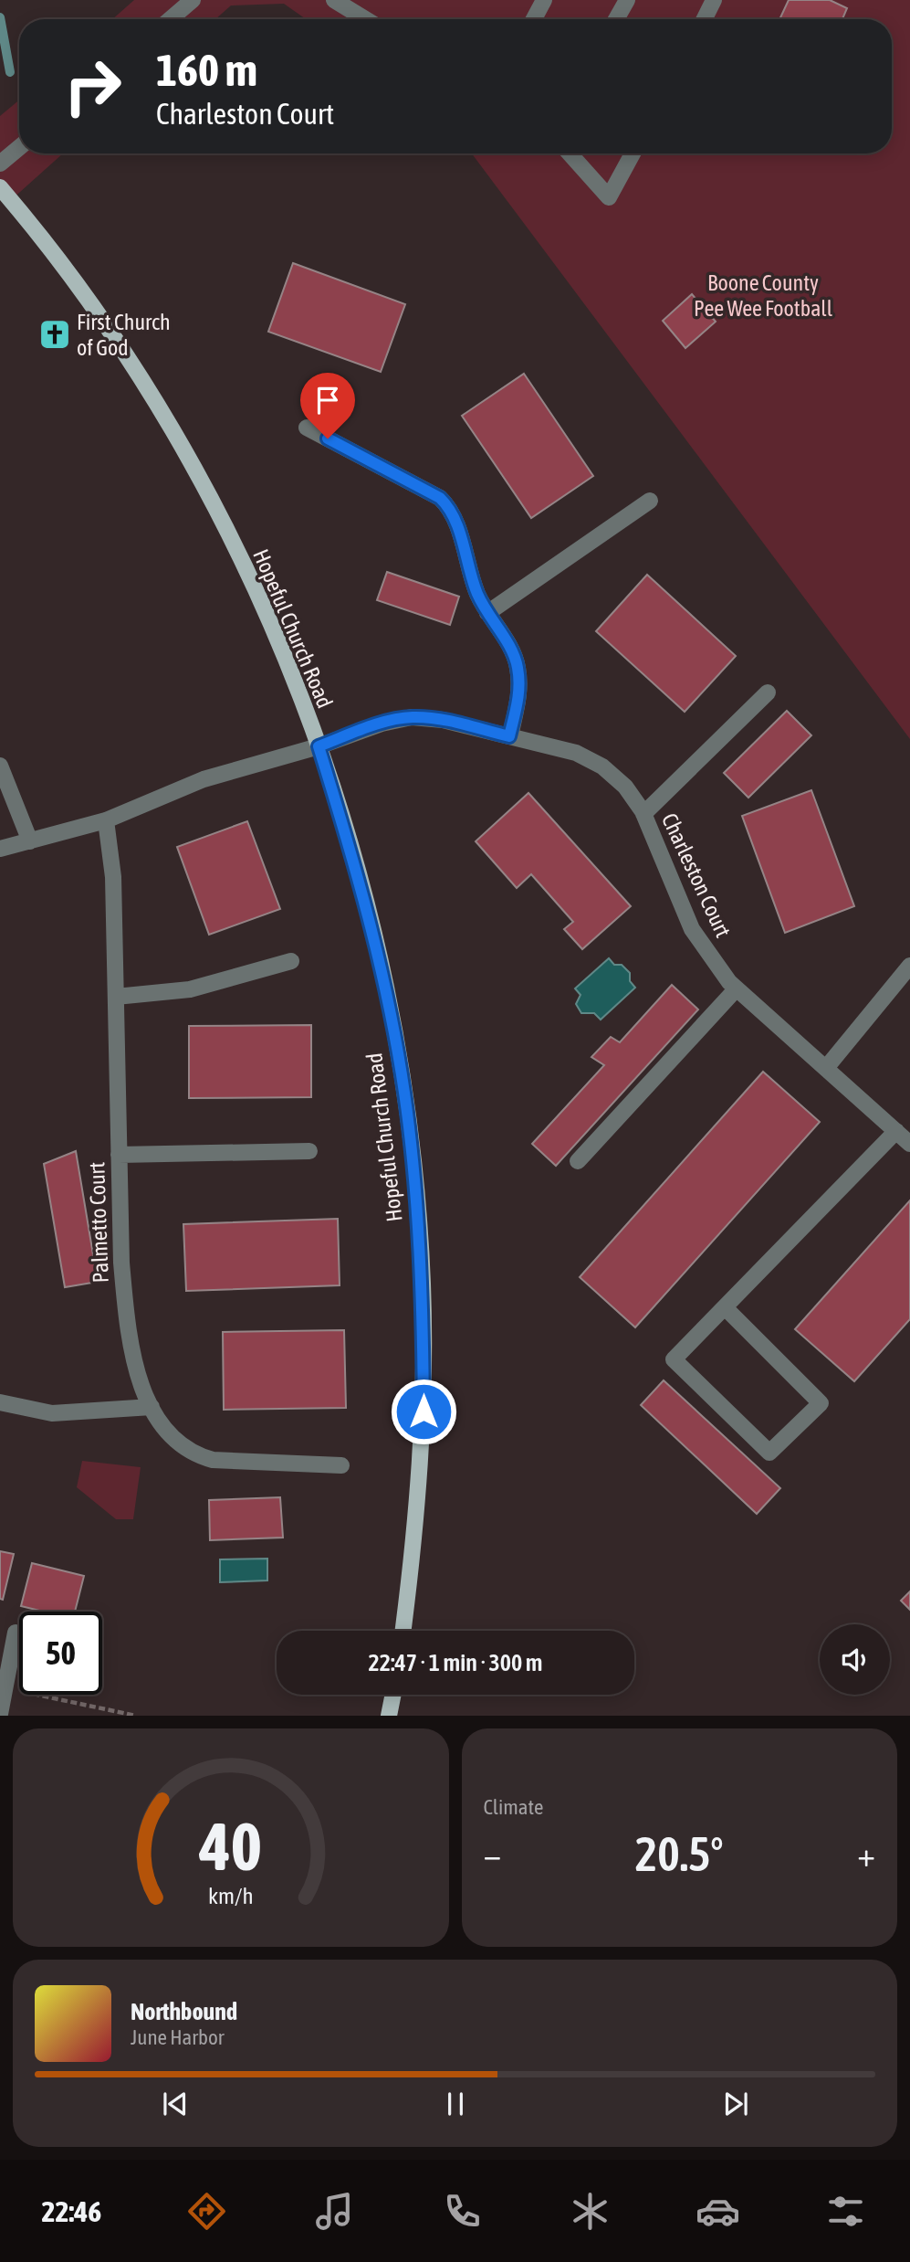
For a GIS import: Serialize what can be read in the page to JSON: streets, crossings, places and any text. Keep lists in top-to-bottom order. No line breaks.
{"streets":{"main road":["Hopeful Church Road"],"street":["Charleston Court","Palmetto Court"]},"crossings":[["Hopeful Church Road","Charleston Court"]],"parks":["Boone County Pee Wee Football"],"places":{"church":["First Church of God"]},"page":{"turn":["160 m","Charleston Court"],"limit":"50","trip":"22:47 · 1 min · 300 m","tile":"Climate","heat":["−","20.5°","+"],"song":["Northbound","June Harbor"],"tabs":"22:46","gauge":["40","km/h"]}}
